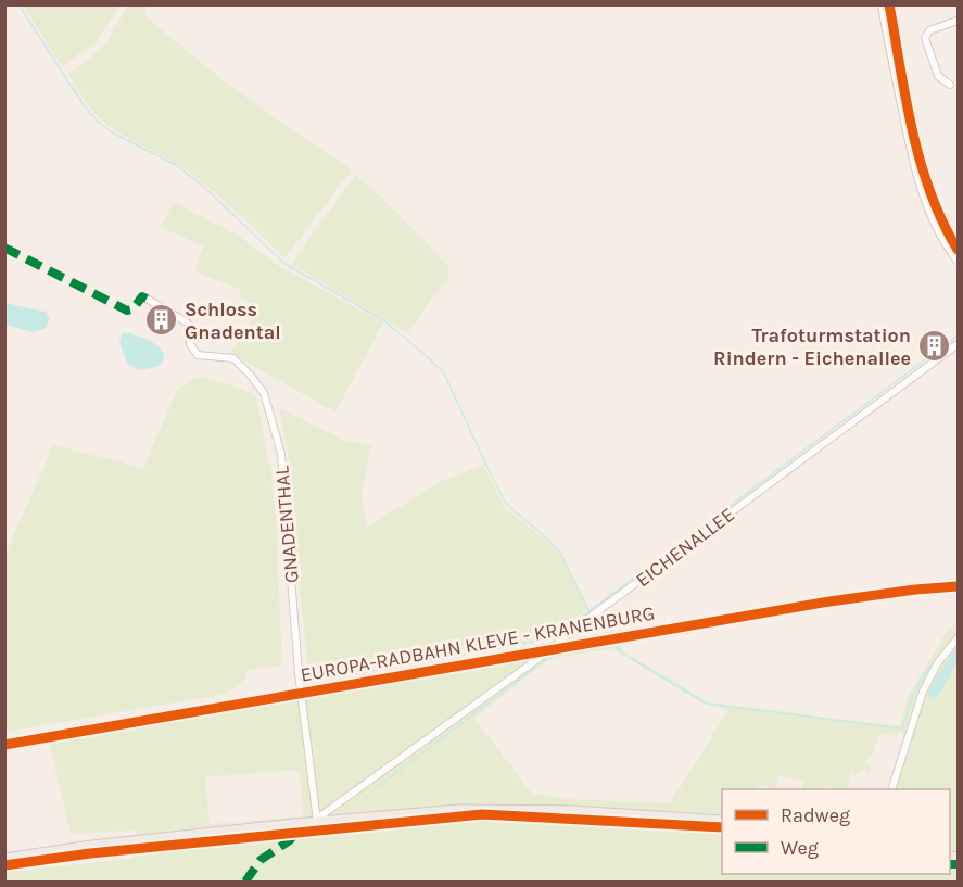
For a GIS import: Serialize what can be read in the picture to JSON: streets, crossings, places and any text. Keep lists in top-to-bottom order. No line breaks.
{"streets":{"street":["GNADENTHAL","EICHENALLEE"],"cycle path":["EUROPA-RADBAHN KLEVE - KRANENBURG"]},"crossings":[["GNADENTHAL","EICHENALLEE"]],"places":{"building":["Schloss Gnadental","Trafoturmstation Rindern - Eichenallee"]},"legend":["Radweg","Weg"]}
